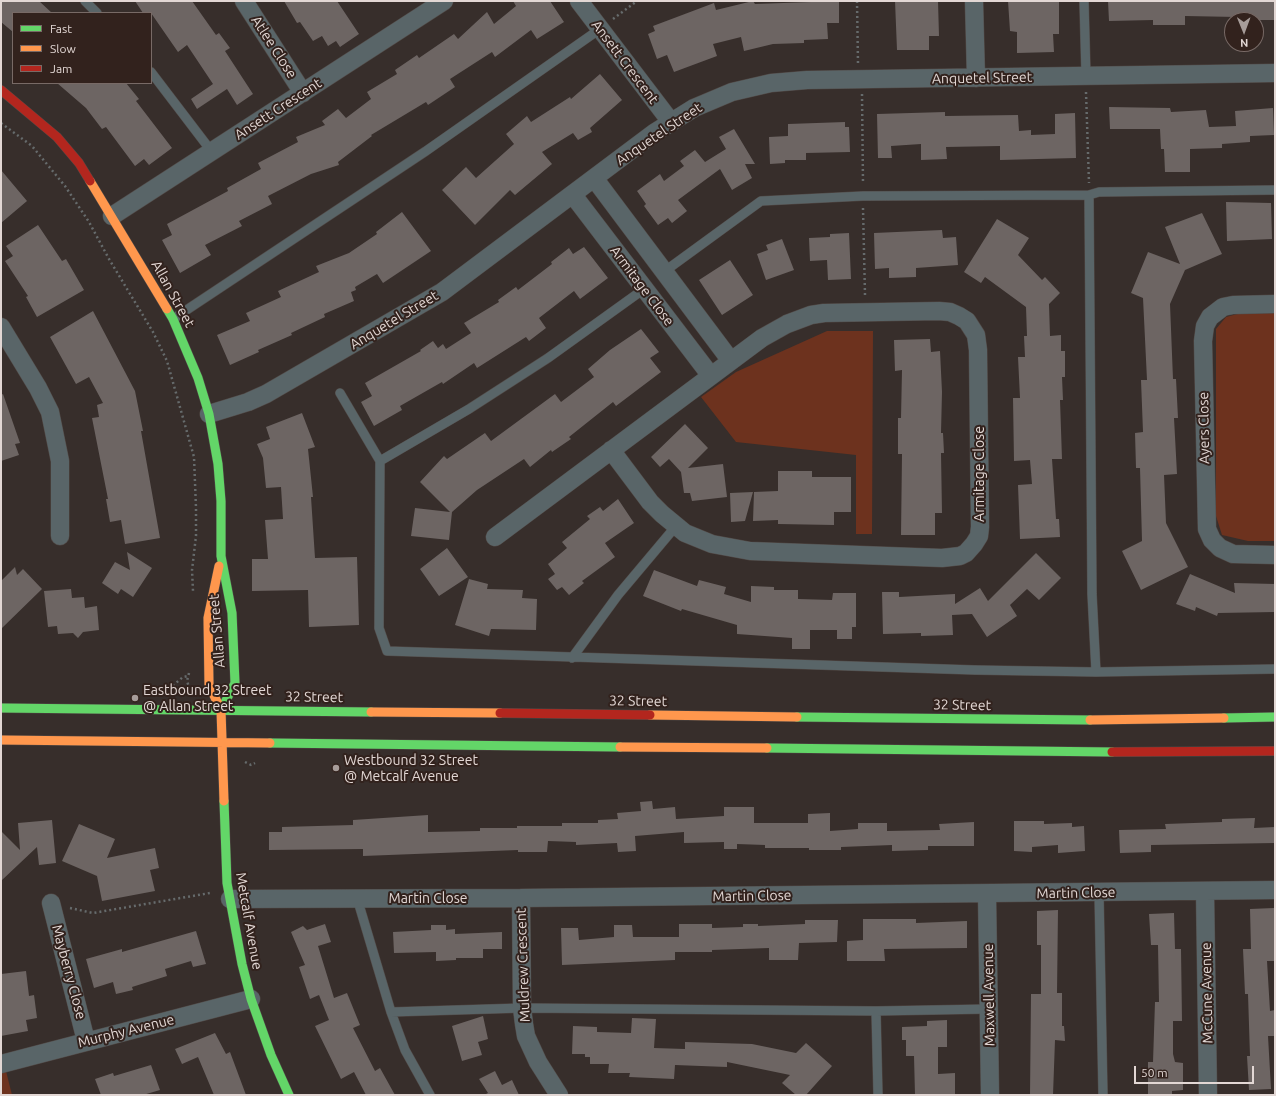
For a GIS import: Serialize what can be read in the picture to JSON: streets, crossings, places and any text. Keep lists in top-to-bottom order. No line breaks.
{"streets":{"main road":["Allan Street","32 Street","Metcalf Avenue"],"street":["Atlee Close","Ansett Crescent","Anquetel Street","Armitage Close","Ayers Close","Martin Close","Muldrew Crescent","Mayberry Close","McCune Avenue","Maxwell Avenue","Murphy Avenue"]},"crossings":[["Atlee Close","Ansett Crescent"],["Ansett Crescent","Anquetel Street"],["Ansett Crescent","Allan Street"],["Anquetel Street","Armitage Close"],["Anquetel Street","Allan Street"],["Allan Street","32 Street"],["Allan Street","Metcalf Avenue"],["32 Street","Metcalf Avenue"],["Martin Close","Metcalf Avenue"],["Martin Close","Muldrew Crescent"],["Martin Close","McCune Avenue"],["Martin Close","Maxwell Avenue"],["Metcalf Avenue","Murphy Avenue"],["Mayberry Close","Murphy Avenue"]],"places":["Eastbound 32 Street @ Allan Street","Westbound 32 Street @ Metcalf Avenue"],"legend":["Fast","Slow","Jam"],"scale_bar":"50 m","north":"bottom"}
